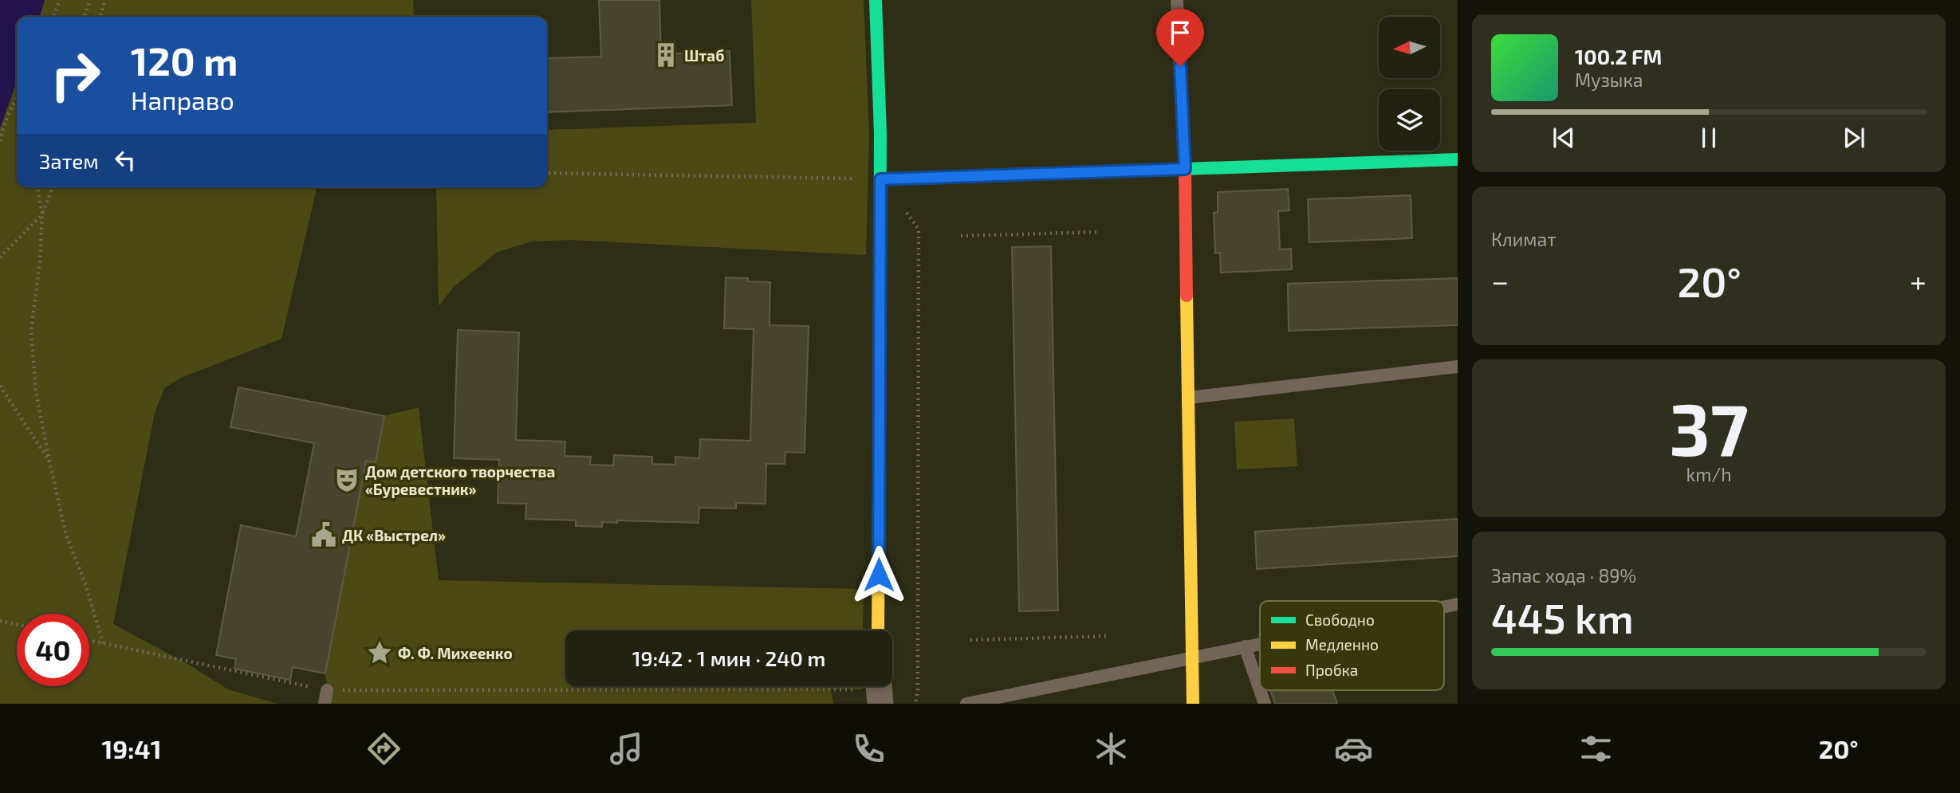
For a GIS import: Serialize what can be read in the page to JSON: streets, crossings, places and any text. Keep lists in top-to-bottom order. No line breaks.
{"places":{"building":["Штаб"],"theatre":["Дом детского творчества «Буревестник»"],"public building":["ДК «Выстрел»"],"place":["Ф. Ф. Михеенко"]},"legend":["Свободно","Медленно","Пробка"],"north":"left","page":{"turn":["120 m","Направо"],"song":["100.2 FM","Музыка"],"then":"Затем","tile":["Климат",["37","km/h"],["Запас хода · 89%","445 km"]],"heat":["−","20°","+"],"limit":"40","trip":"19:42 · 1 мин · 240 m","tabs":["19:41","20°"]}}
